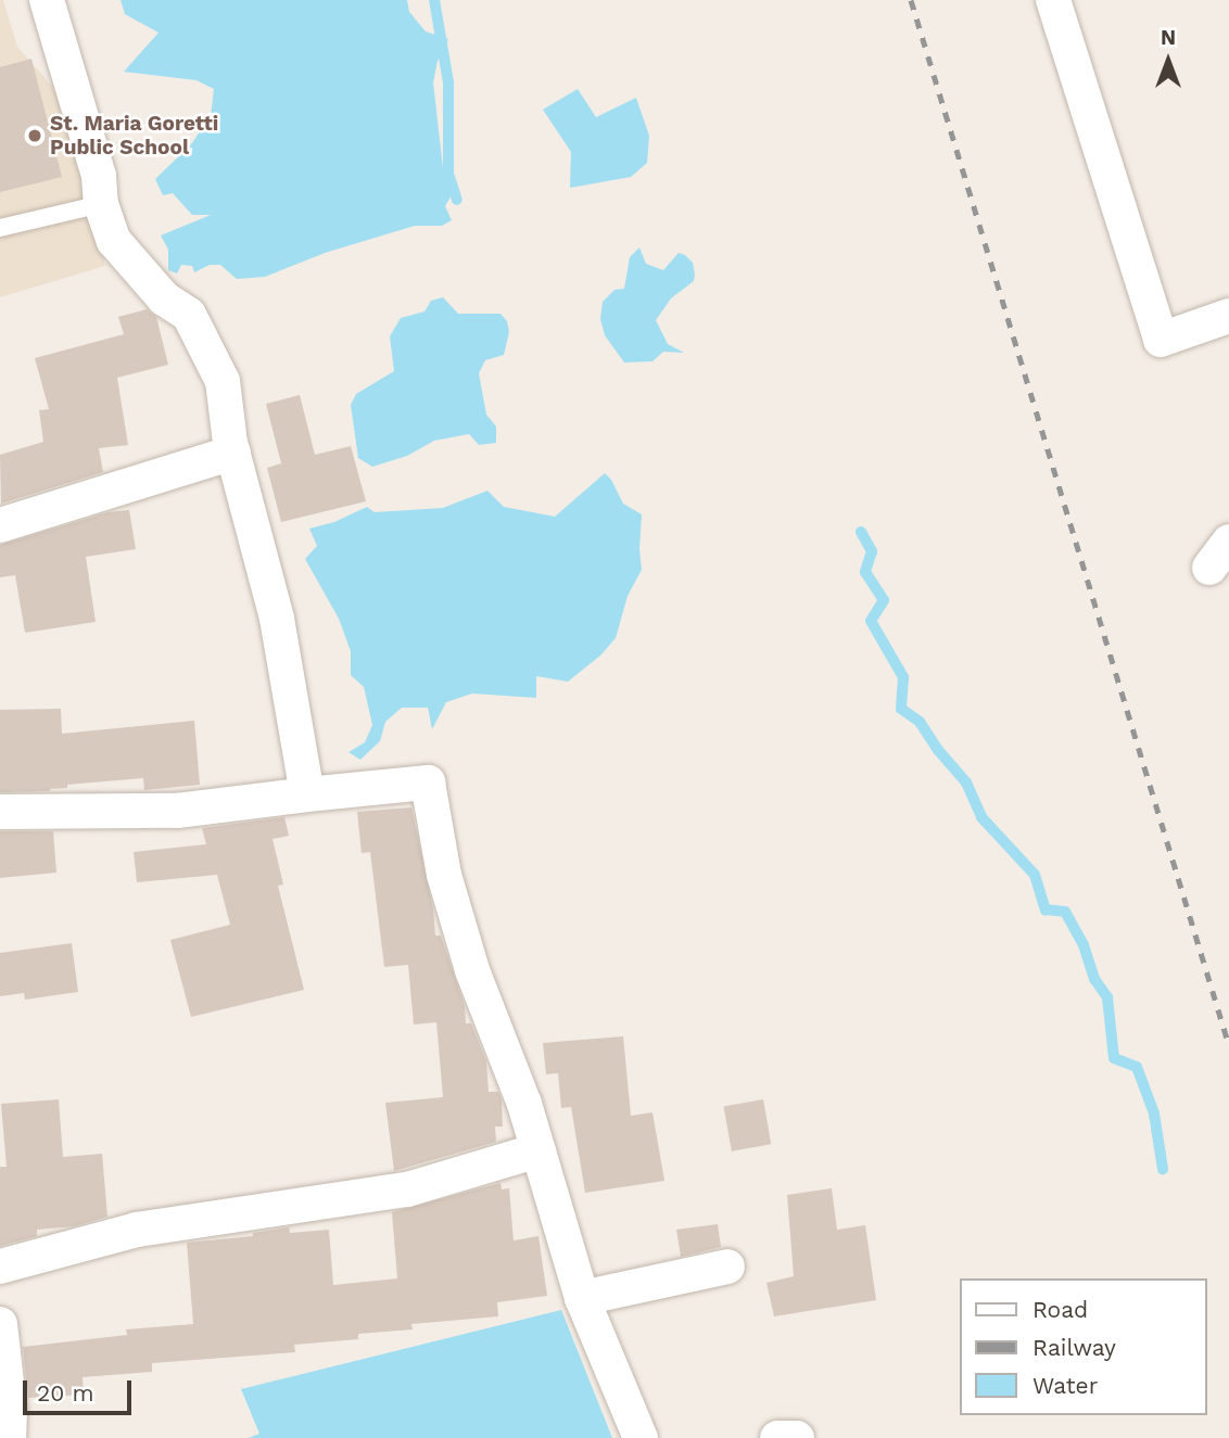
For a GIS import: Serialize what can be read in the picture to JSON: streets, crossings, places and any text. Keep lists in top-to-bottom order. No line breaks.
{"places":["St. Maria Goretti Public School"],"legend":["Road","Railway","Water"],"scale_bar":"20 m","north":"top"}
